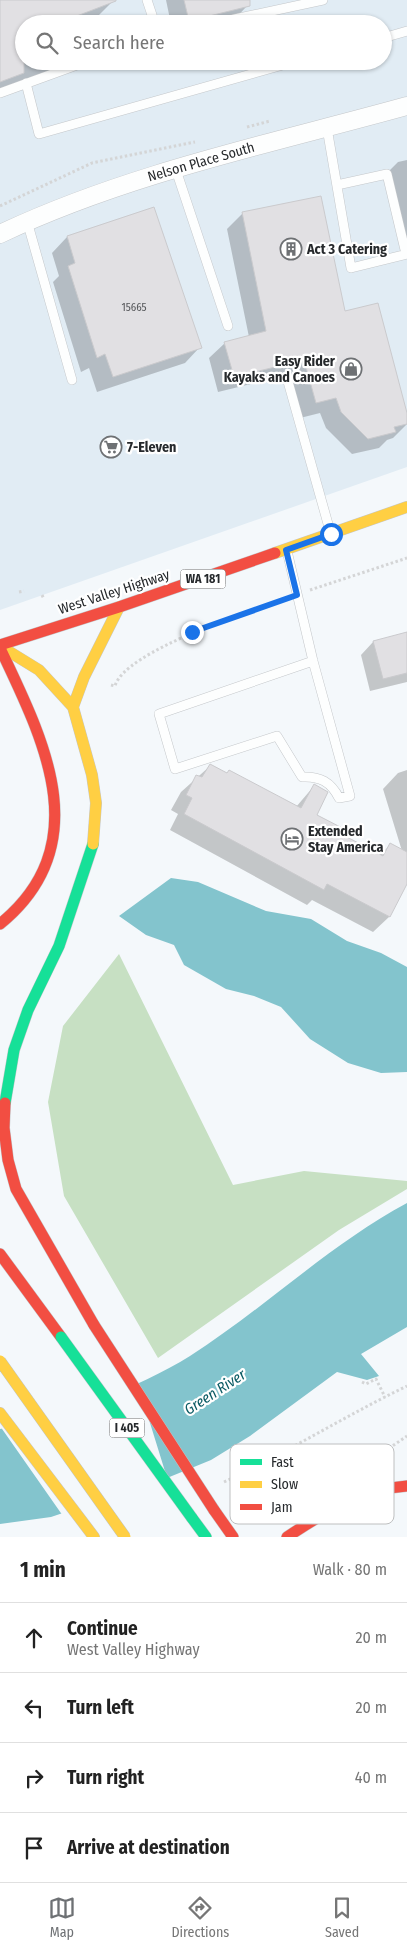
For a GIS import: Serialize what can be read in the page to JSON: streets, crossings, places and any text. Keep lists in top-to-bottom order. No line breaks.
{"streets":{"main road":["WA 181","West Valley Highway","I 405"],"street":["Nelson Place South"]},"water":["Green River"],"places":{"building":["Act 3 Catering"],"shop":["Easy Rider Kayaks and Canoes"],"supermarket":["7-Eleven"],"hotel":["Extended Stay America"]},"house_numbers":["15665"],"legend":["Fast","Slow","Jam"],"page":{"search":"Search here","heading":["1 min","Walk · 80 m"],"list":[["Continue","West Valley Highway","20 m"],["Turn left","20 m"],["Turn right","40 m"],"Arrive at destination"],"nav":["Map","Directions","Saved"]}}
